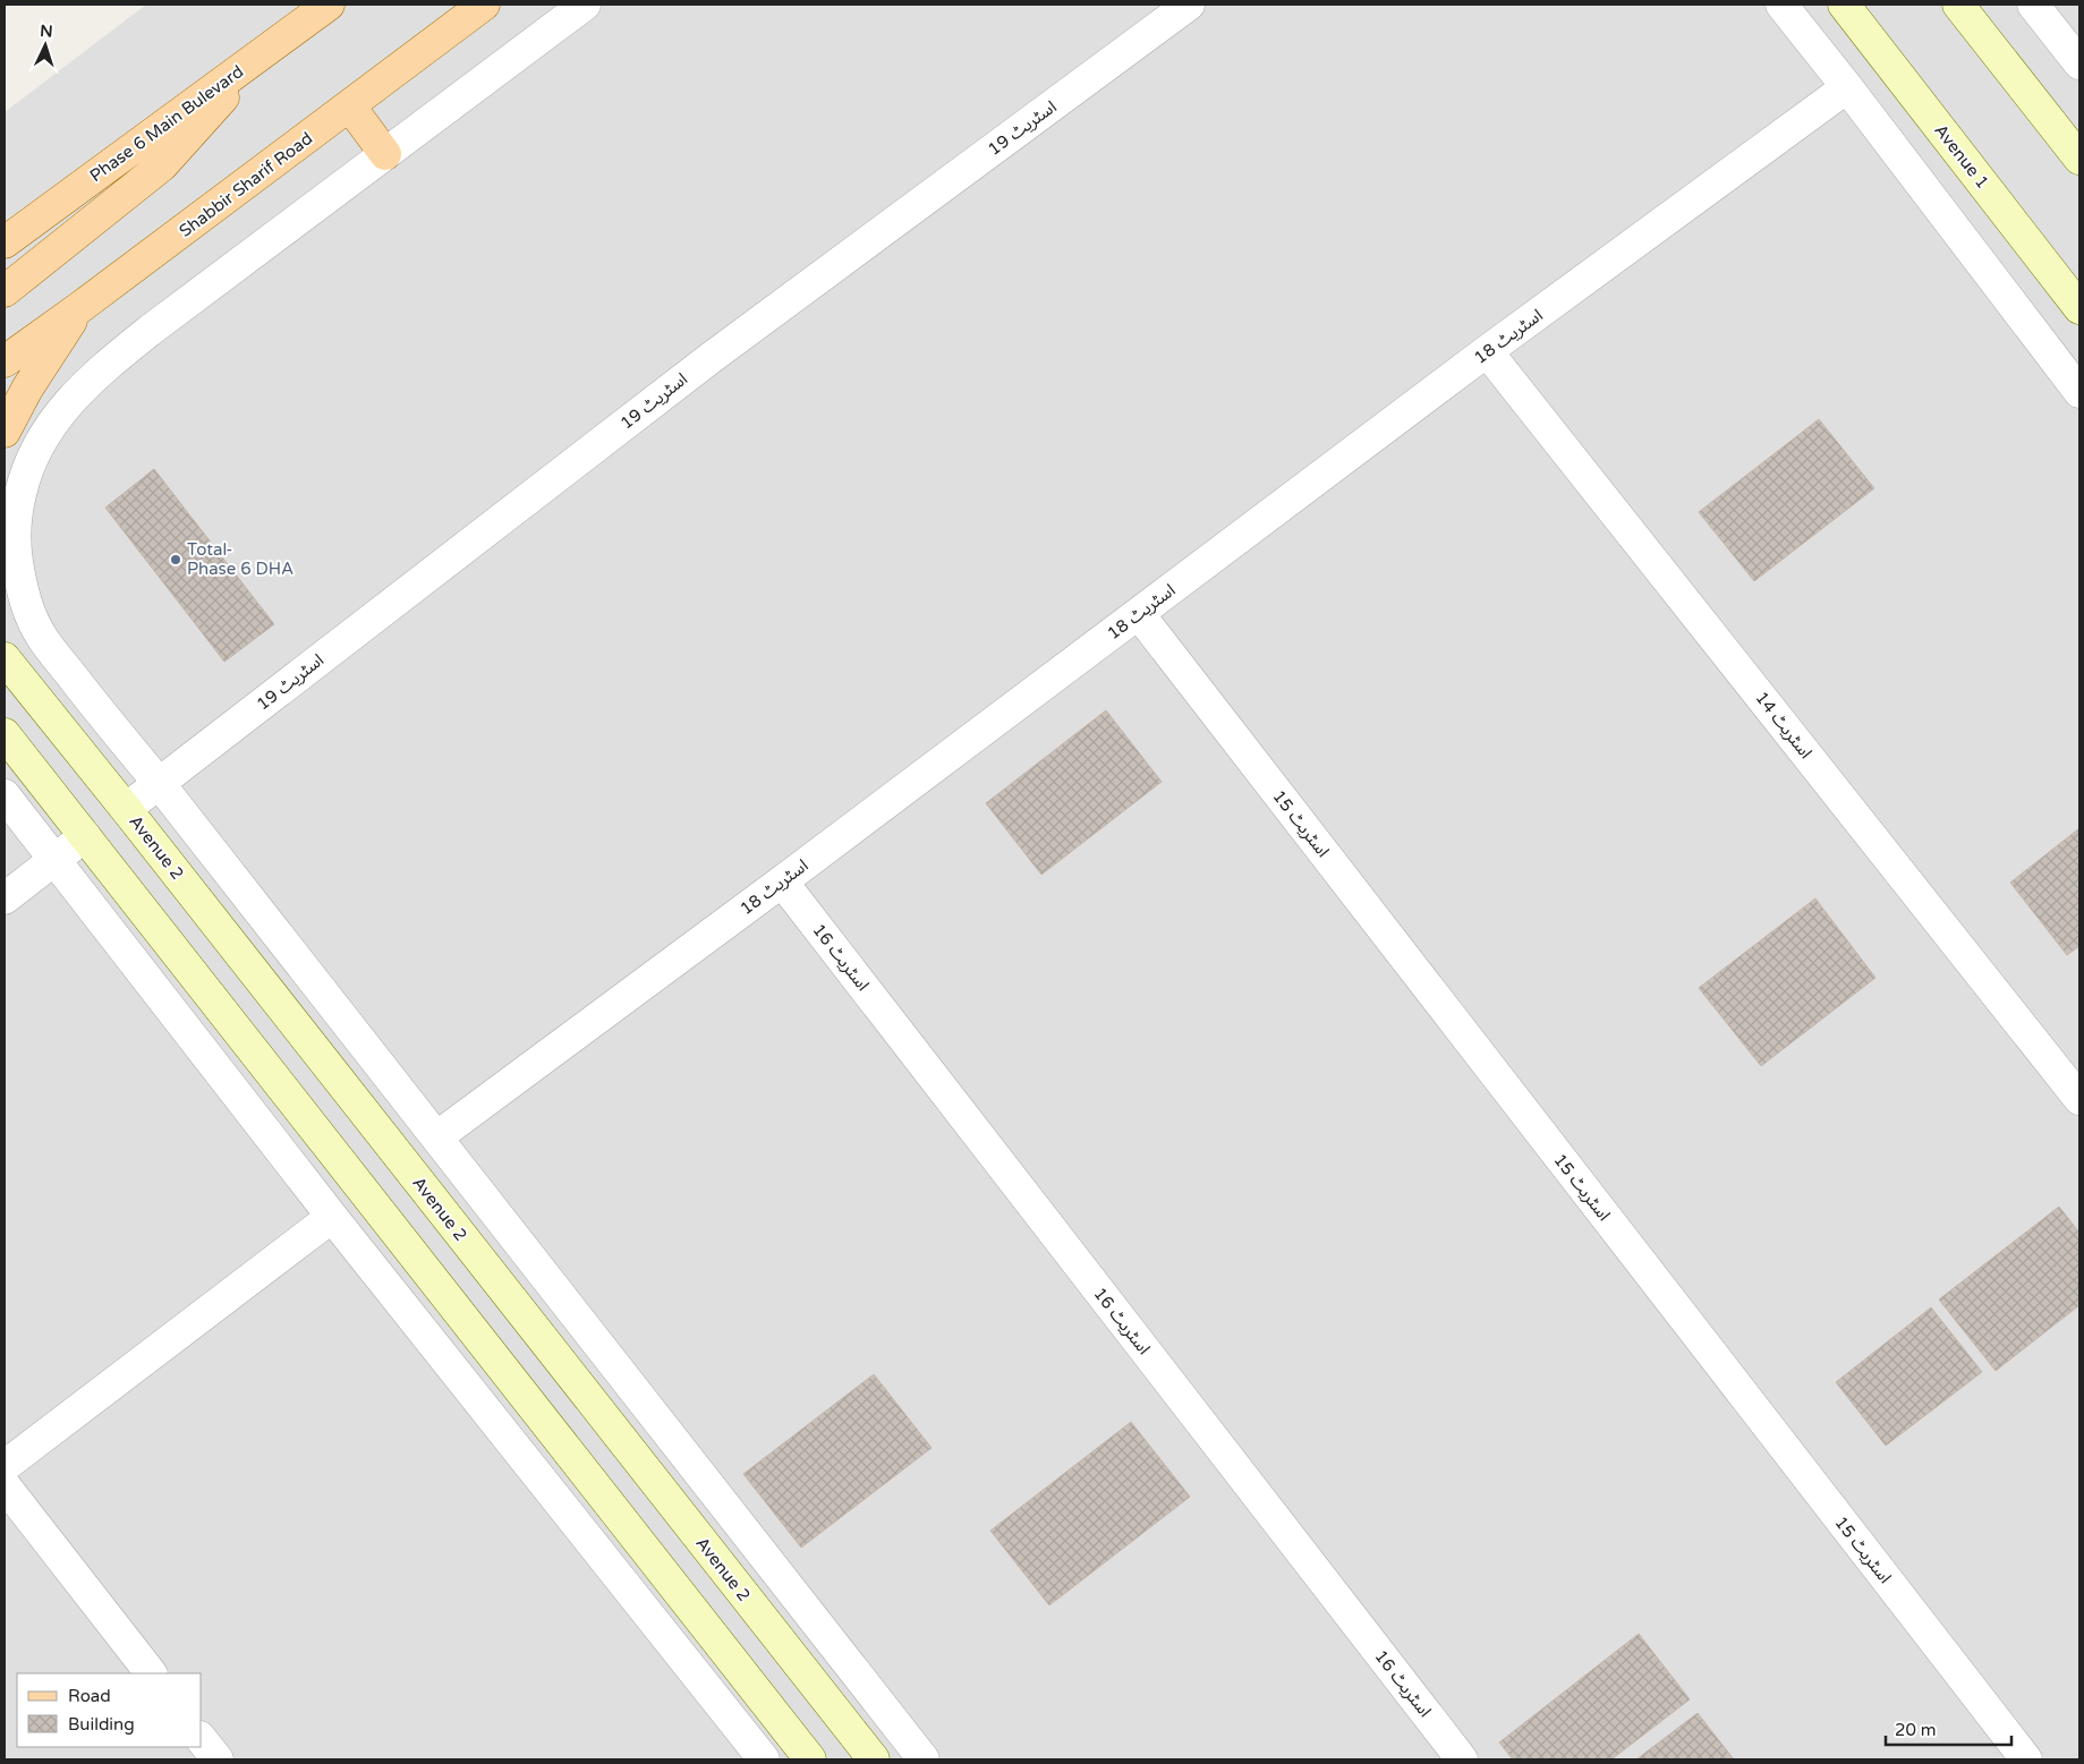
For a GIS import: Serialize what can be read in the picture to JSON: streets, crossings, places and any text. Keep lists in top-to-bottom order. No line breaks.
{"streets":{"main road":["Phase 6 Main Bulevard","Avenue 1","Shabbir Sharif Road","Avenue 2"],"street":["اسٹریٹ 19","اسٹریٹ 18","اسٹریٹ 14","اسٹریٹ 15","اسٹریٹ 16"]},"crossings":[["اسٹریٹ 19","Avenue 2"],["اسٹریٹ 18","اسٹریٹ 14"],["اسٹریٹ 18","اسٹریٹ 15"],["اسٹریٹ 18","اسٹریٹ 16"]],"places":["Total- Phase 6 DHA"],"legend":["Road","Building"],"scale_bar":"20 m","north":"top"}
